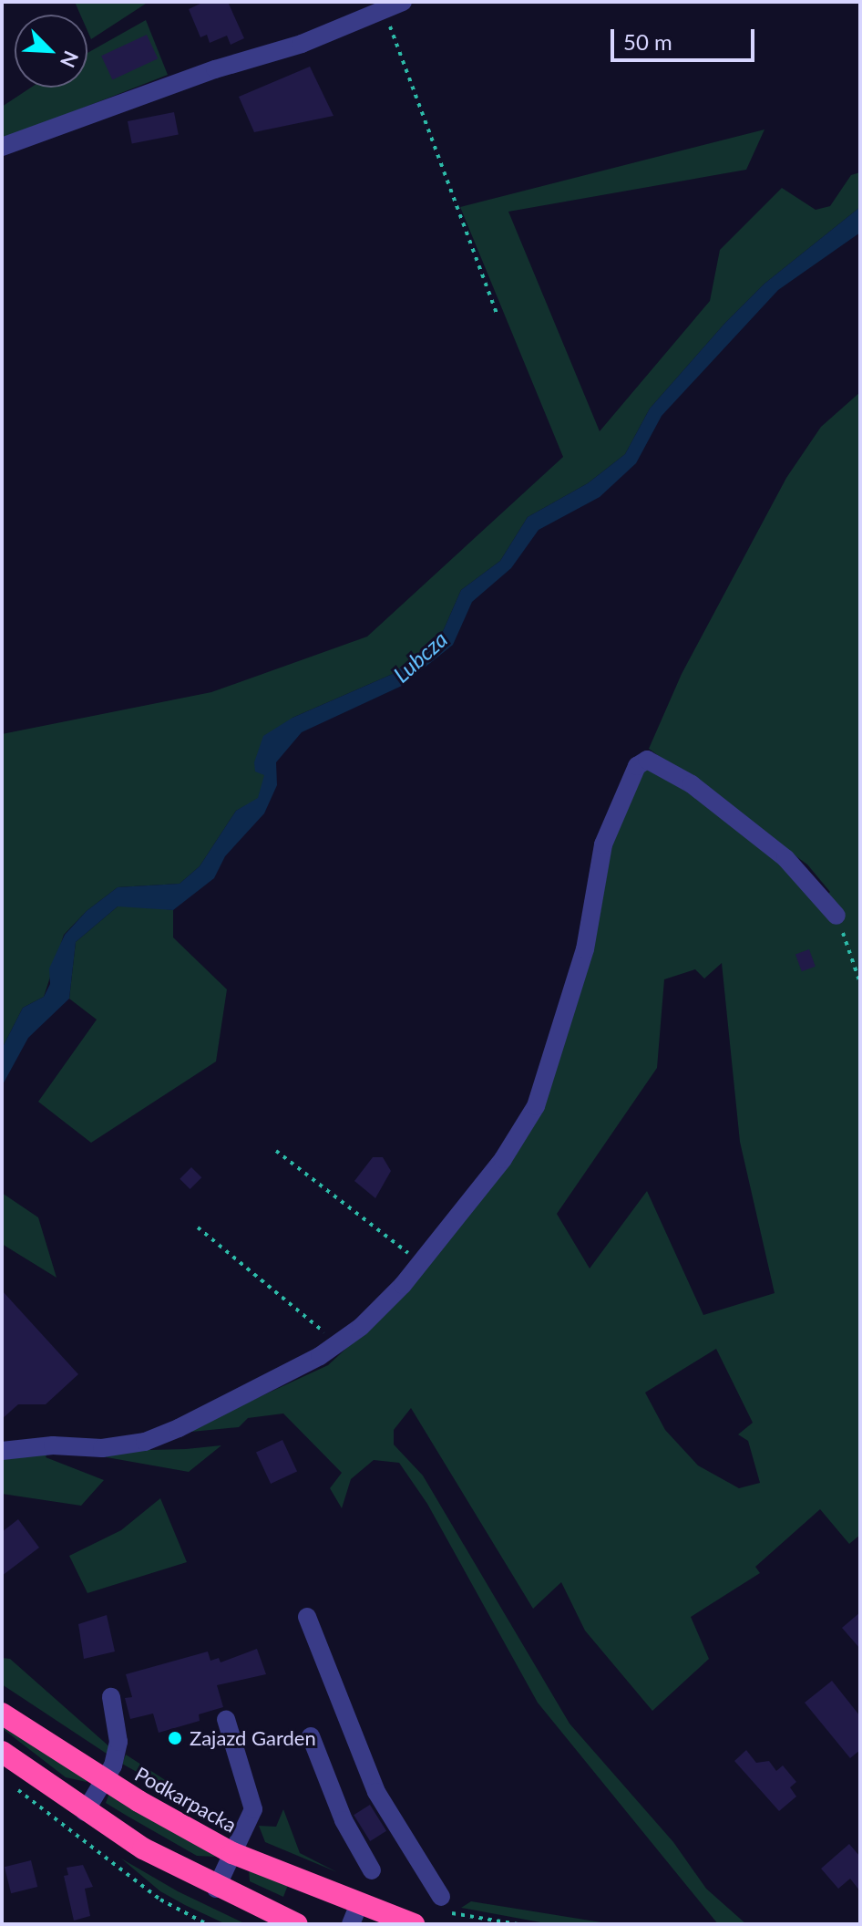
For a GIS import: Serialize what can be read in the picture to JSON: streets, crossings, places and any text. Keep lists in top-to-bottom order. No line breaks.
{"streets":{"highway":["Podkarpacka"]},"water":["Lubcza"],"places":["Zajazd Garden"],"scale_bar":"50 m","north":"bottom right"}
